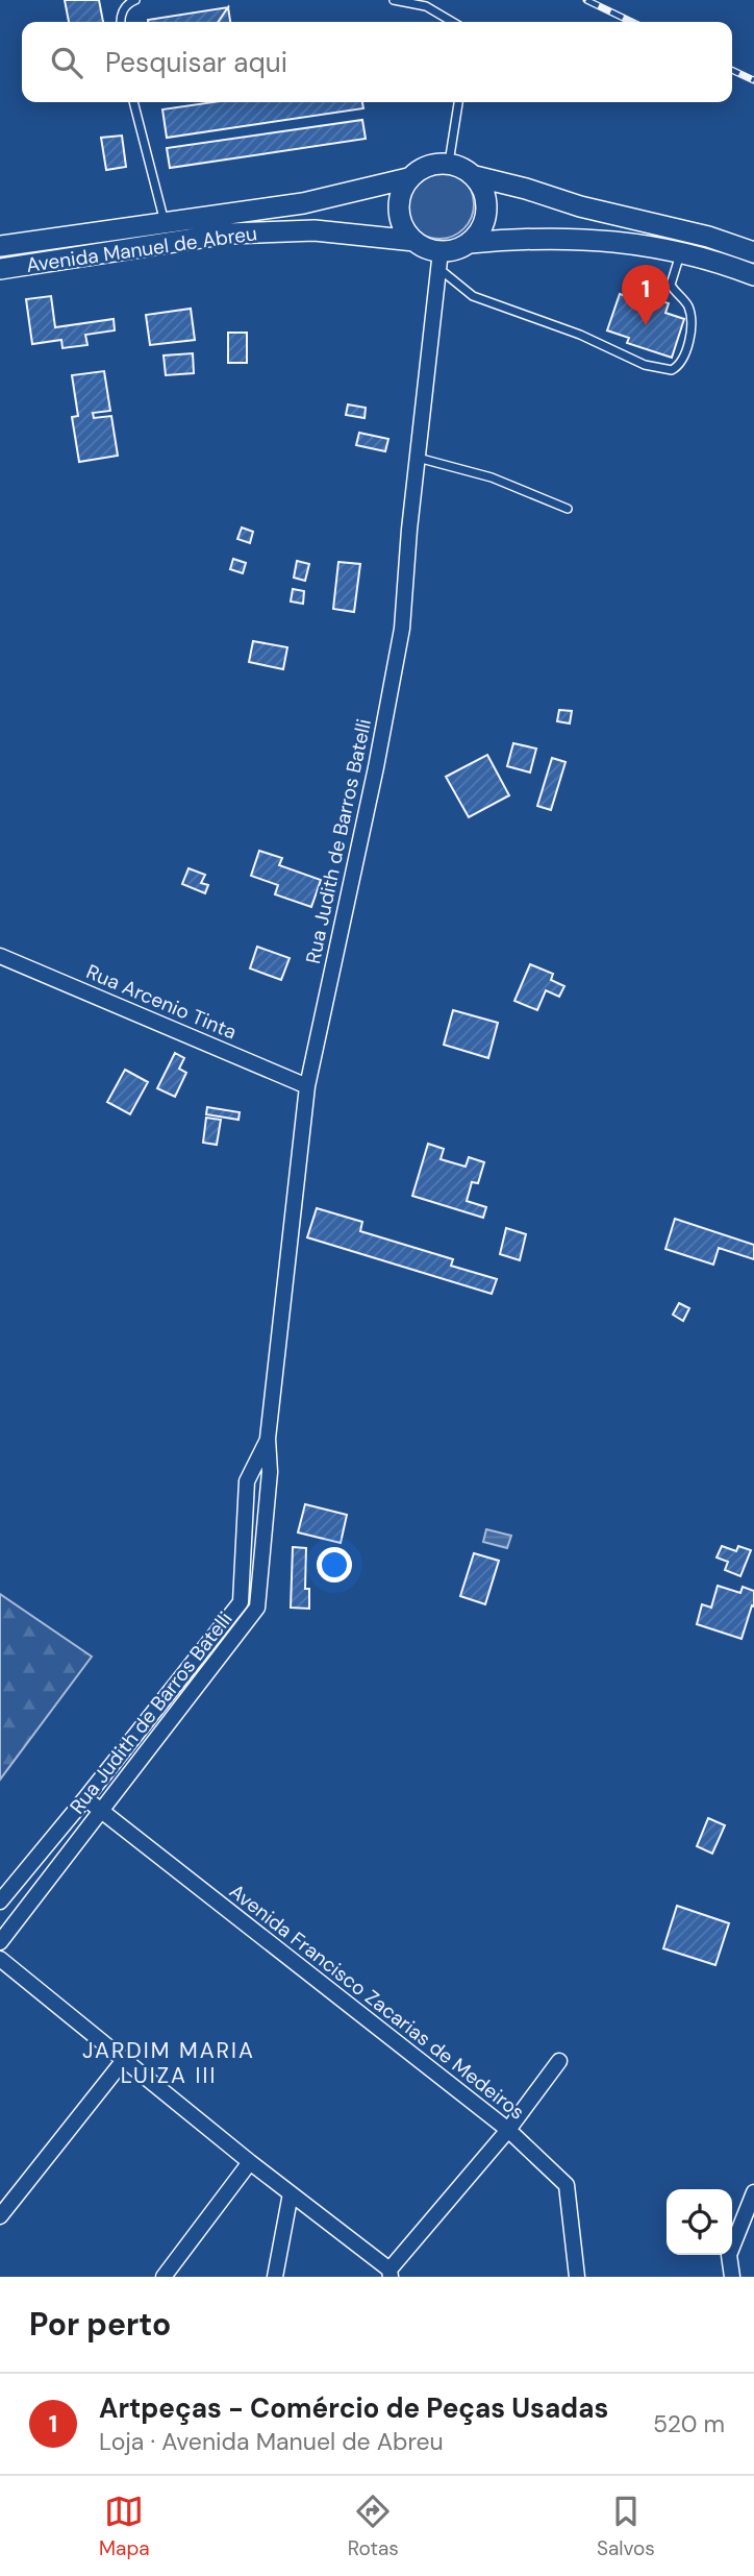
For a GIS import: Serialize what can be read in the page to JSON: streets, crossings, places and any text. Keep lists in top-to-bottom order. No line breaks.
{"streets":{"main road":["Avenida Manuel de Abreu"],"street":["Rua Judith de Barros Batelli","Rua Arcenio Tinta","Avenida Francisco Zacarias de Medeiros"]},"crossings":[["Avenida Manuel de Abreu","Rua Judith de Barros Batelli"],["Rua Judith de Barros Batelli","Rua Arcenio Tinta"],["Rua Judith de Barros Batelli","Avenida Francisco Zacarias de Medeiros"]],"districts":["JARDIM MARIA LUIZA III"],"page":{"search":"Pesquisar aqui","pins":"1","heading":"Por perto","list":[{"mark":"1","name":"Artpeças - Comércio de Peças Usadas","note":"Loja · Avenida Manuel de Abreu","value":"520 m"}],"nav":["Mapa","Rotas","Salvos"]}}
